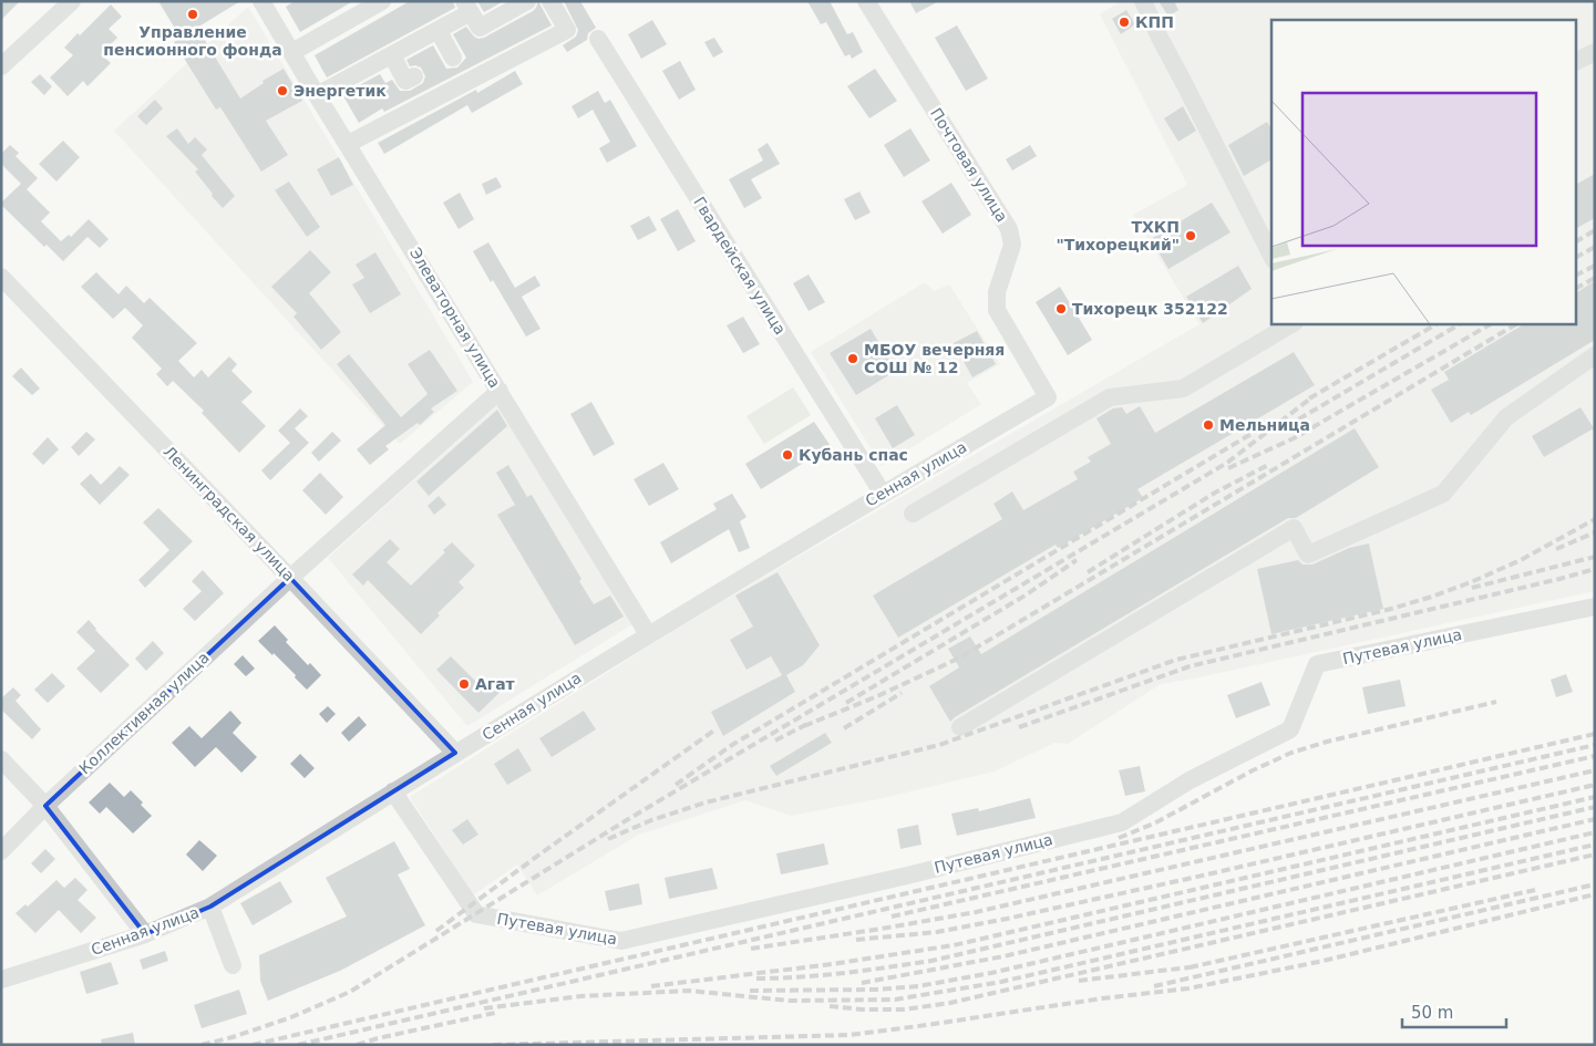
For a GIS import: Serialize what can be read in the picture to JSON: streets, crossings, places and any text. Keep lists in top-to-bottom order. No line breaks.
{"streets":{"street":["Почтовая улица","Гвардейская улица","Элеваторная улица","Сенная улица","Ленинградская улица","Путевая улица","Коллективная улица"]},"crossings":[["Почтовая улица","Сенная улица"],["Гвардейская улица","Сенная улица"],["Элеваторная улица","Сенная улица"],["Элеваторная улица","Коллективная улица"],["Сенная улица","Ленинградская улица"],["Сенная улица","Путевая улица"],["Ленинградская улица","Коллективная улица"]],"places":["Управление пенсионного фонда","КПП","Энергетик","ТХКП \"Тихорецкий\"","Тихорецк 352122","МБОУ вечерняя СОШ № 12","Мельница","Кубань спас","Агат"],"scale_bar":"50 m"}
